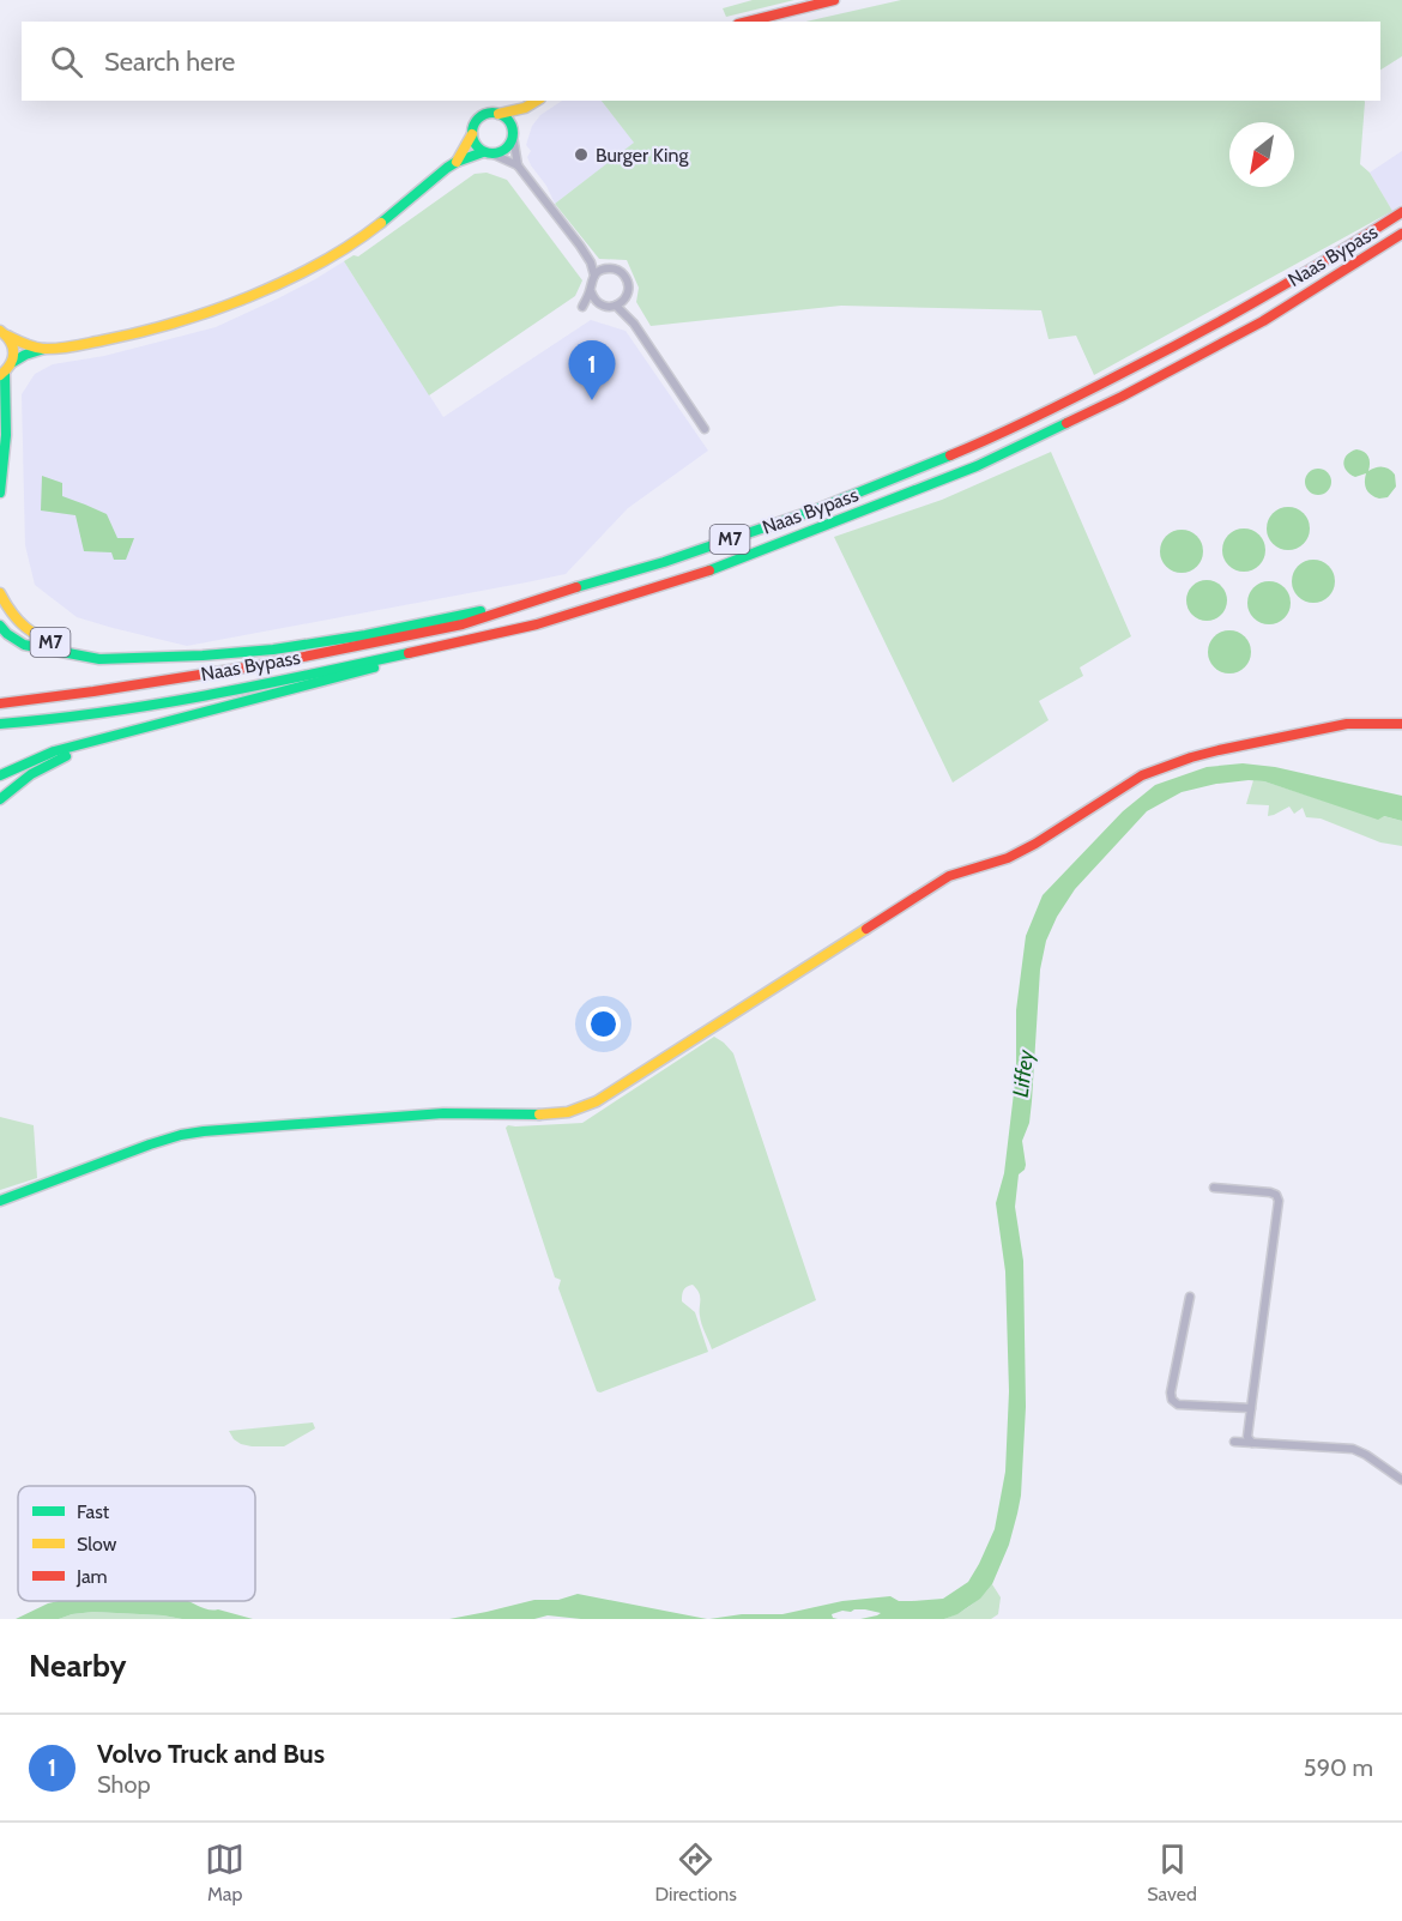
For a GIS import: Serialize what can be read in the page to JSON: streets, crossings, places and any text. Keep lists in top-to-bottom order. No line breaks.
{"streets":{"main road":["Naas Bypass","M7"]},"crossings":[["Naas Bypass","M7"]],"water":["Liffey"],"places":["Burger King"],"legend":["Fast","Slow","Jam"],"north":"bottom left","page":{"search":"Search here","pins":"1","heading":"Nearby","list":[{"mark":"1","name":"Volvo Truck and Bus","note":"Shop","value":"590 m"}],"nav":["Map","Directions","Saved"]}}
